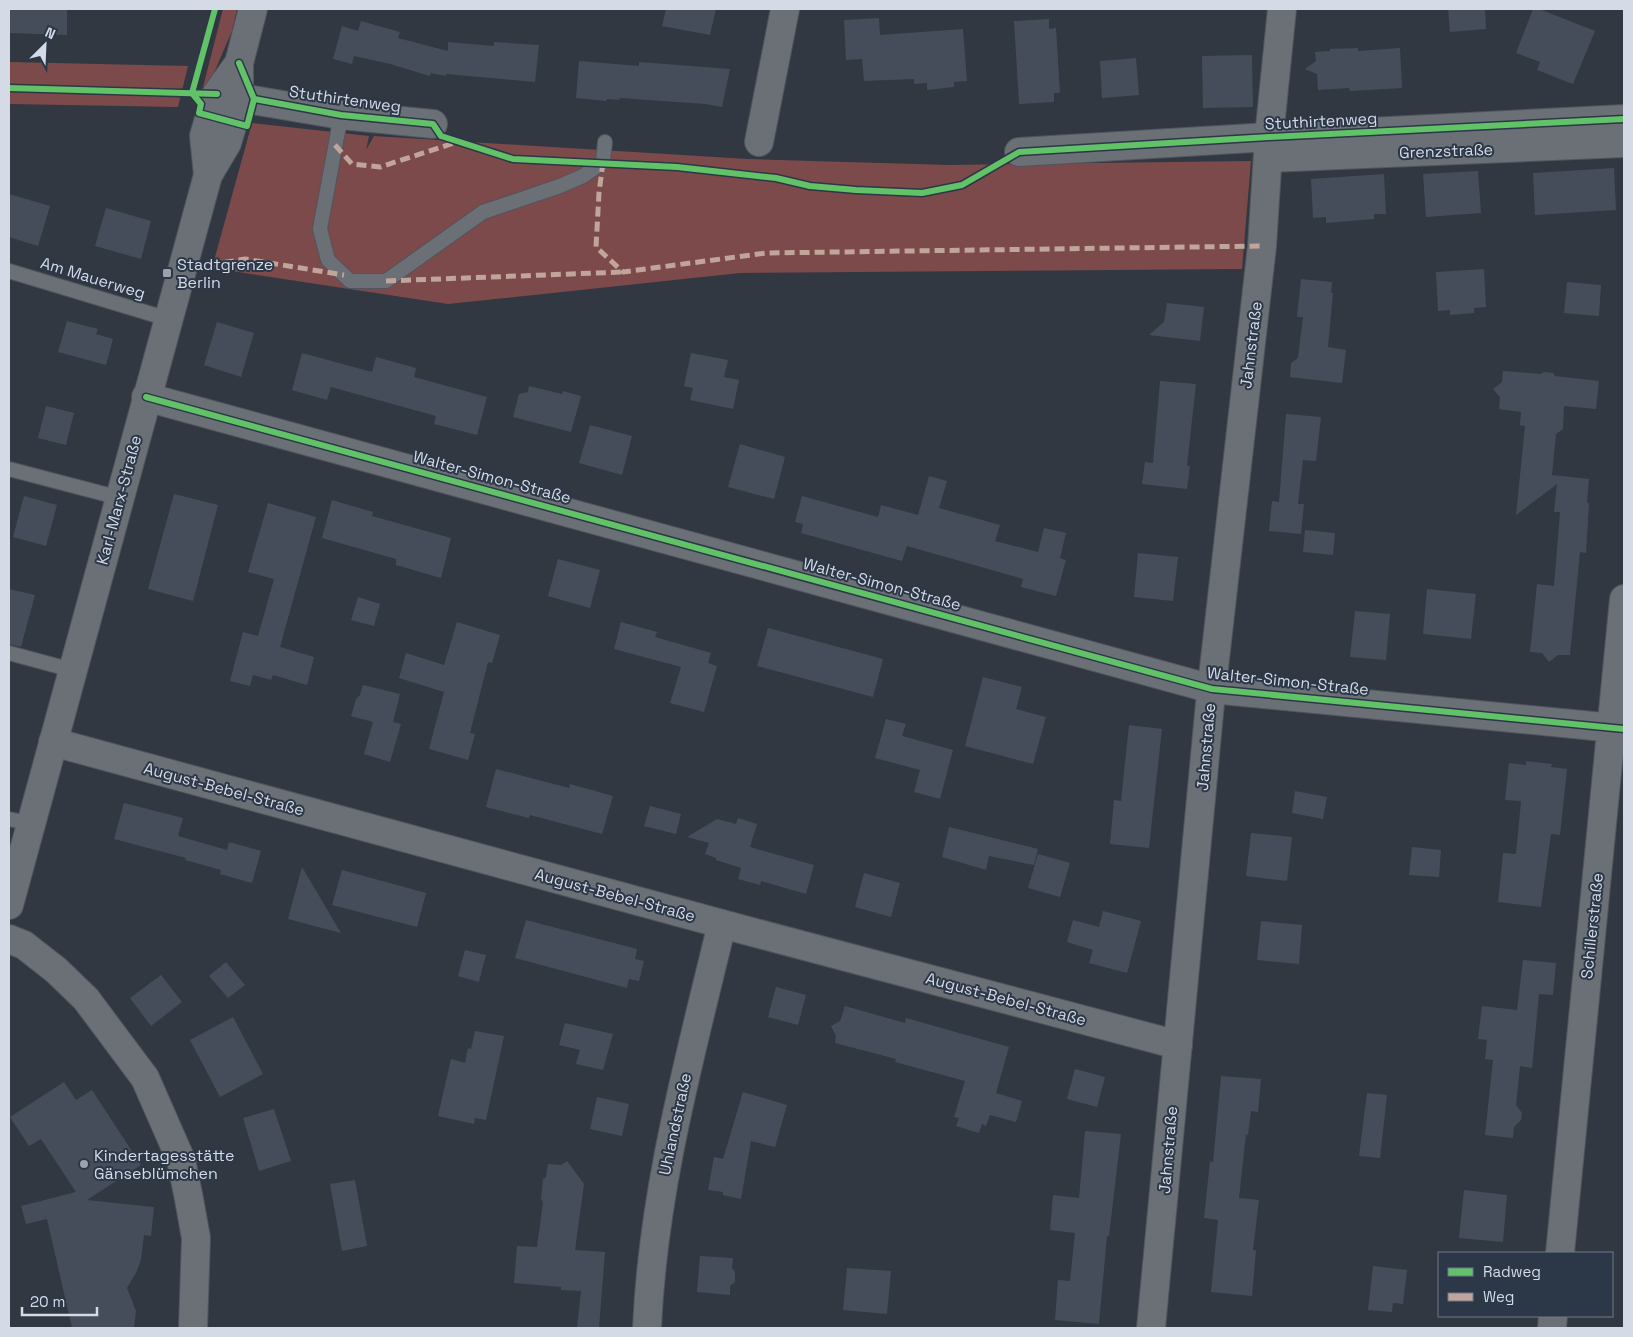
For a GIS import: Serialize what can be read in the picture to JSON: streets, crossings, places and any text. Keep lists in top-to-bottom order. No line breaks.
{"streets":{"street":["Stuthirtenweg","Grenzstraße","Jahnstraße","Walter-Simon-Straße","Karl-Marx-Straße","August-Bebel-Straße","Schillerstraße","Uhlandstraße"],"lane":["Am Mauerweg"]},"crossings":[["Stuthirtenweg","Grenzstraße"],["Stuthirtenweg","Jahnstraße"],["Stuthirtenweg","Karl-Marx-Straße"],["Grenzstraße","Jahnstraße"],["Am Mauerweg","Karl-Marx-Straße"],["Jahnstraße","Walter-Simon-Straße"],["Jahnstraße","August-Bebel-Straße"],["Walter-Simon-Straße","Karl-Marx-Straße"],["Walter-Simon-Straße","Schillerstraße"],["Karl-Marx-Straße","August-Bebel-Straße"],["August-Bebel-Straße","Uhlandstraße"]],"places":{"transit":["Stadtgrenze Berlin"],"other":["Kindertagesstätte Gänseblümchen"]},"legend":["Radweg","Weg"],"scale_bar":"20 m","north":"top right"}
